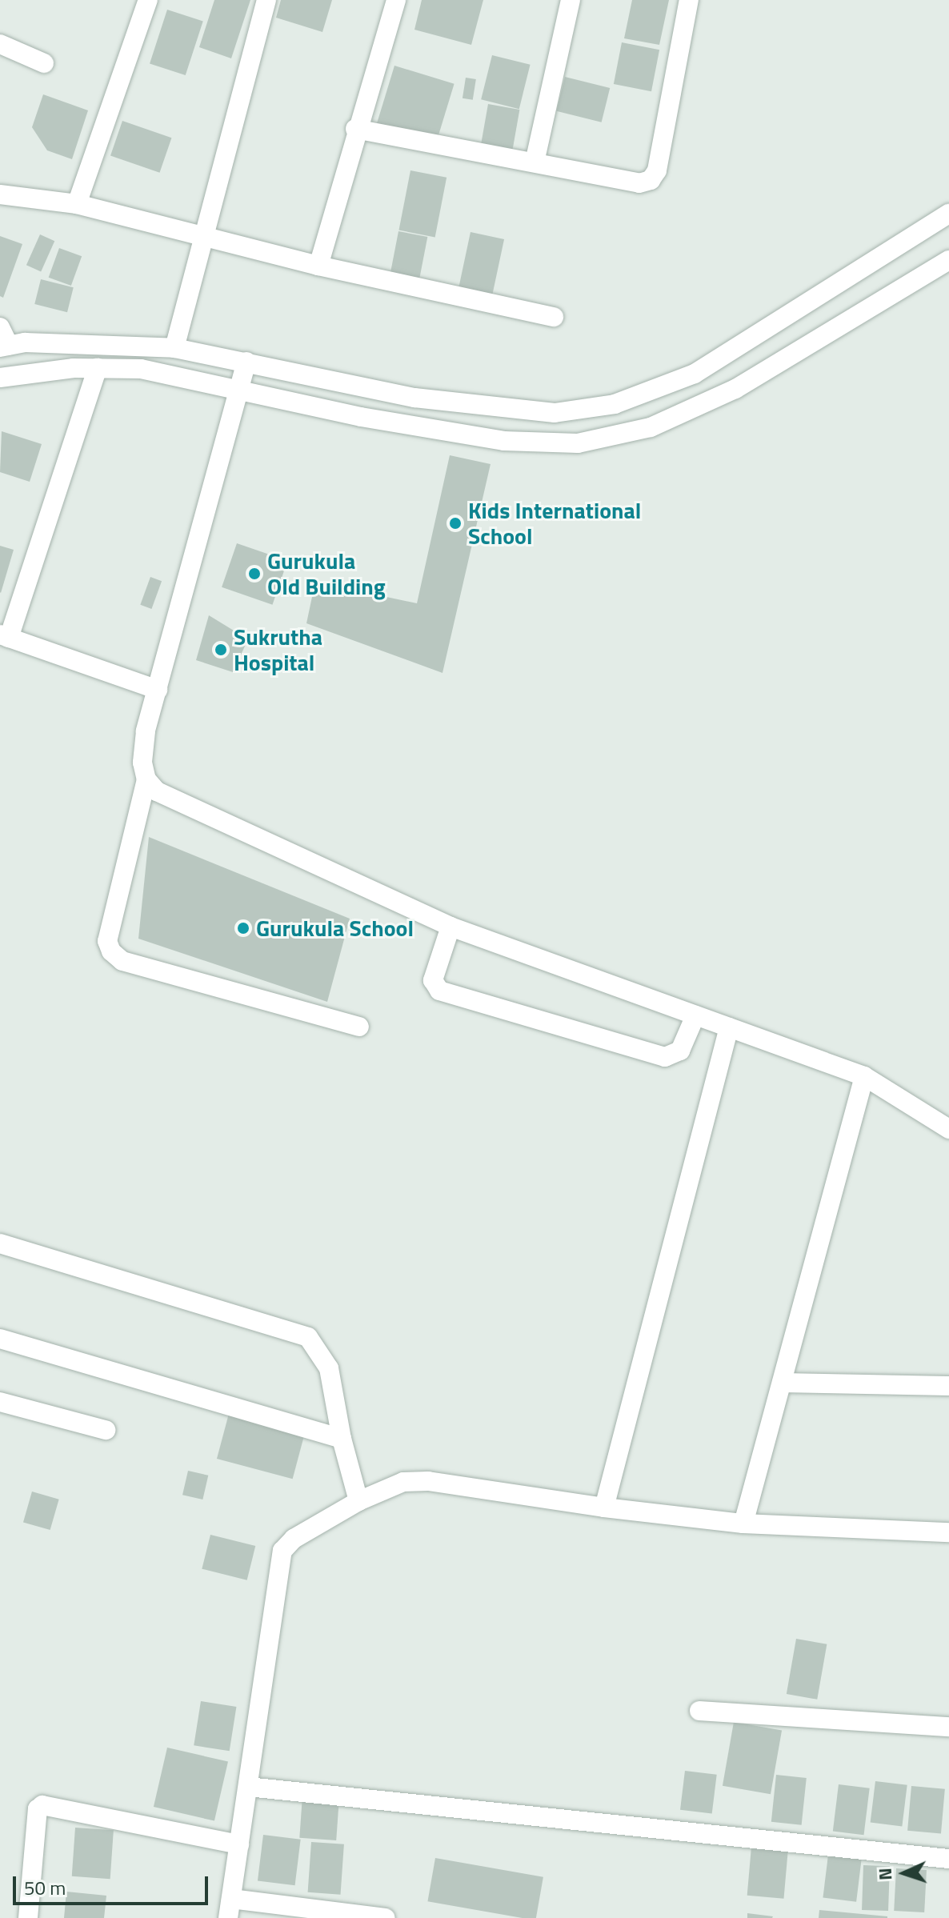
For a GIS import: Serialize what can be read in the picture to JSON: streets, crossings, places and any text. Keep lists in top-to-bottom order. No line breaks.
{"places":["Kids International School","Gurukula Old Building","Sukrutha Hospital","Gurukula School"],"scale_bar":"50 m","north":"left"}
